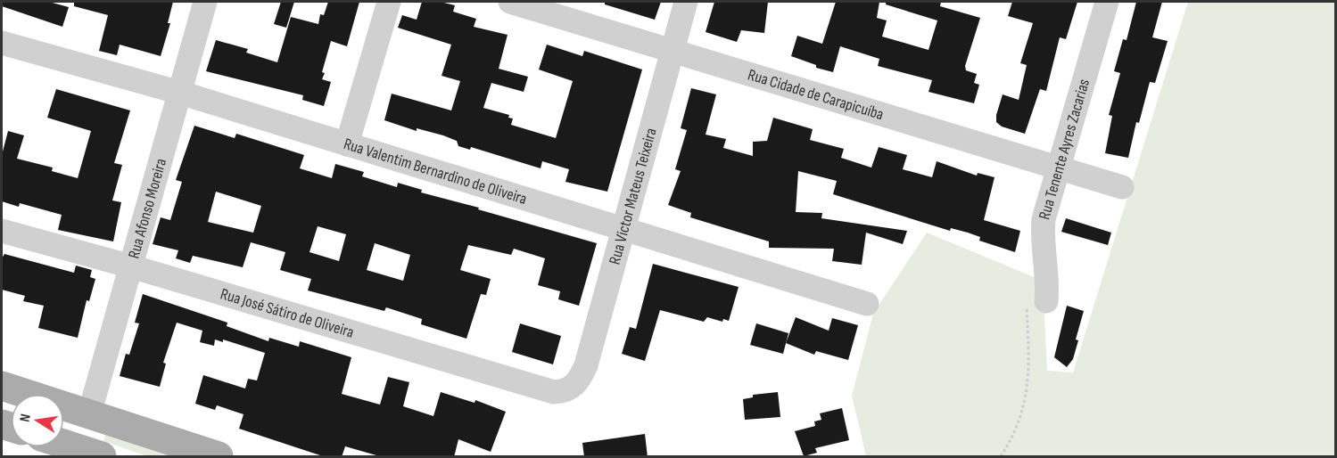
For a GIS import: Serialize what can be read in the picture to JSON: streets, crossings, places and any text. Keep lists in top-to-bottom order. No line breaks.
{"streets":{"street":["Rua Cidade de Carapicuíba","Rua Tenente Ayres Zacarias","Rua Valentim Bernardino de Oliveira","Rua Victor Mateus Teixeira","Rua Afonso Moreira","Rua José Sátiro de Oliveira"]},"crossings":[["Rua Cidade de Carapicuíba","Rua Tenente Ayres Zacarias"],["Rua Cidade de Carapicuíba","Rua Victor Mateus Teixeira"],["Rua Valentim Bernardino de Oliveira","Rua Victor Mateus Teixeira"],["Rua Valentim Bernardino de Oliveira","Rua Afonso Moreira"],["Rua Victor Mateus Teixeira","Rua José Sátiro de Oliveira"],["Rua Afonso Moreira","Rua José Sátiro de Oliveira"]],"north":"left"}
